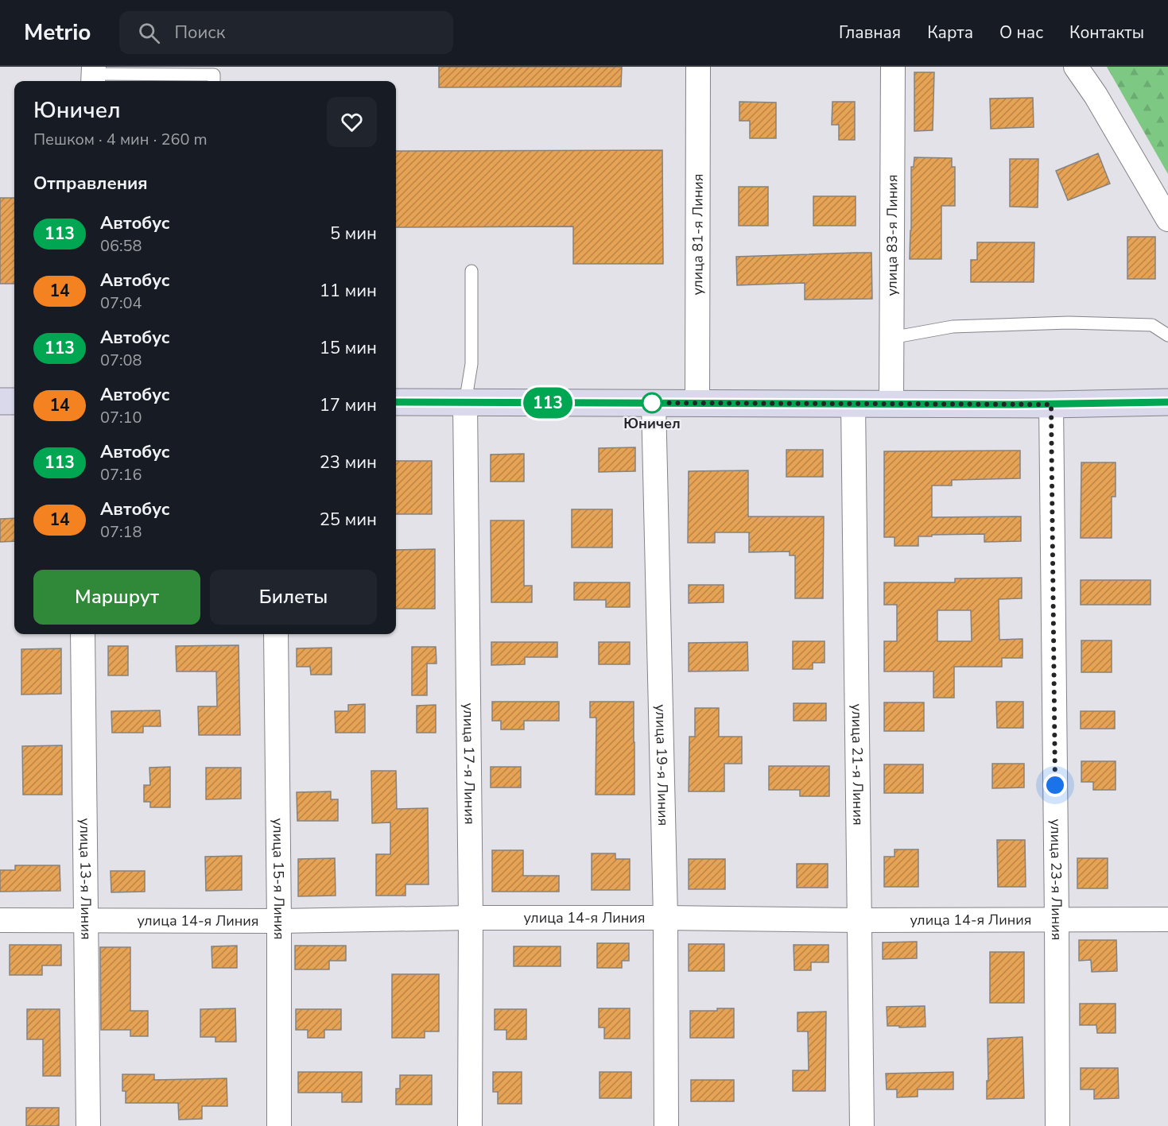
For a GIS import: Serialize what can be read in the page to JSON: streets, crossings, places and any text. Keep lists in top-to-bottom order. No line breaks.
{"streets":{"street":["улица 81-я Линия","улица 83-я Линия","улица 17-я Линия","улица 19-я Линия","улица 21-я Линия","улица 13-я Линия","улица 15-я Линия","улица 23-я Линия","улица 14-я Линия"]},"crossings":[["улица 17-я Линия","улица 14-я Линия"],["улица 19-я Линия","улица 14-я Линия"],["улица 21-я Линия","улица 14-я Линия"],["улица 13-я Линия","улица 14-я Линия"],["улица 15-я Линия","улица 14-я Линия"],["улица 23-я Линия","улица 14-я Линия"]],"places":["Юничел"],"lines":["bus line 113"],"page":{"header":"Metrio","search":"Поиск","nav":["Главная","Карта","О нас","Контакты"],"on_map":"113","heading":[["Юничел","Пешком · 4 мин · 260 m"],"Отправления"],"list":[{"mark":"113","name":"Автобус","note":"06:58","value":"5 мин"},{"mark":"14","name":"Автобус","note":"07:04","value":"11 мин"},{"mark":"113","name":"Автобус","note":"07:08","value":"15 мин"},{"mark":"14","name":"Автобус","note":"07:10","value":"17 мин"},{"mark":"113","name":"Автобус","note":"07:16","value":"23 мин"},{"mark":"14","name":"Автобус","note":"07:18","value":"25 мин"}],"buttons":["Маршрут","Билеты"]}}
